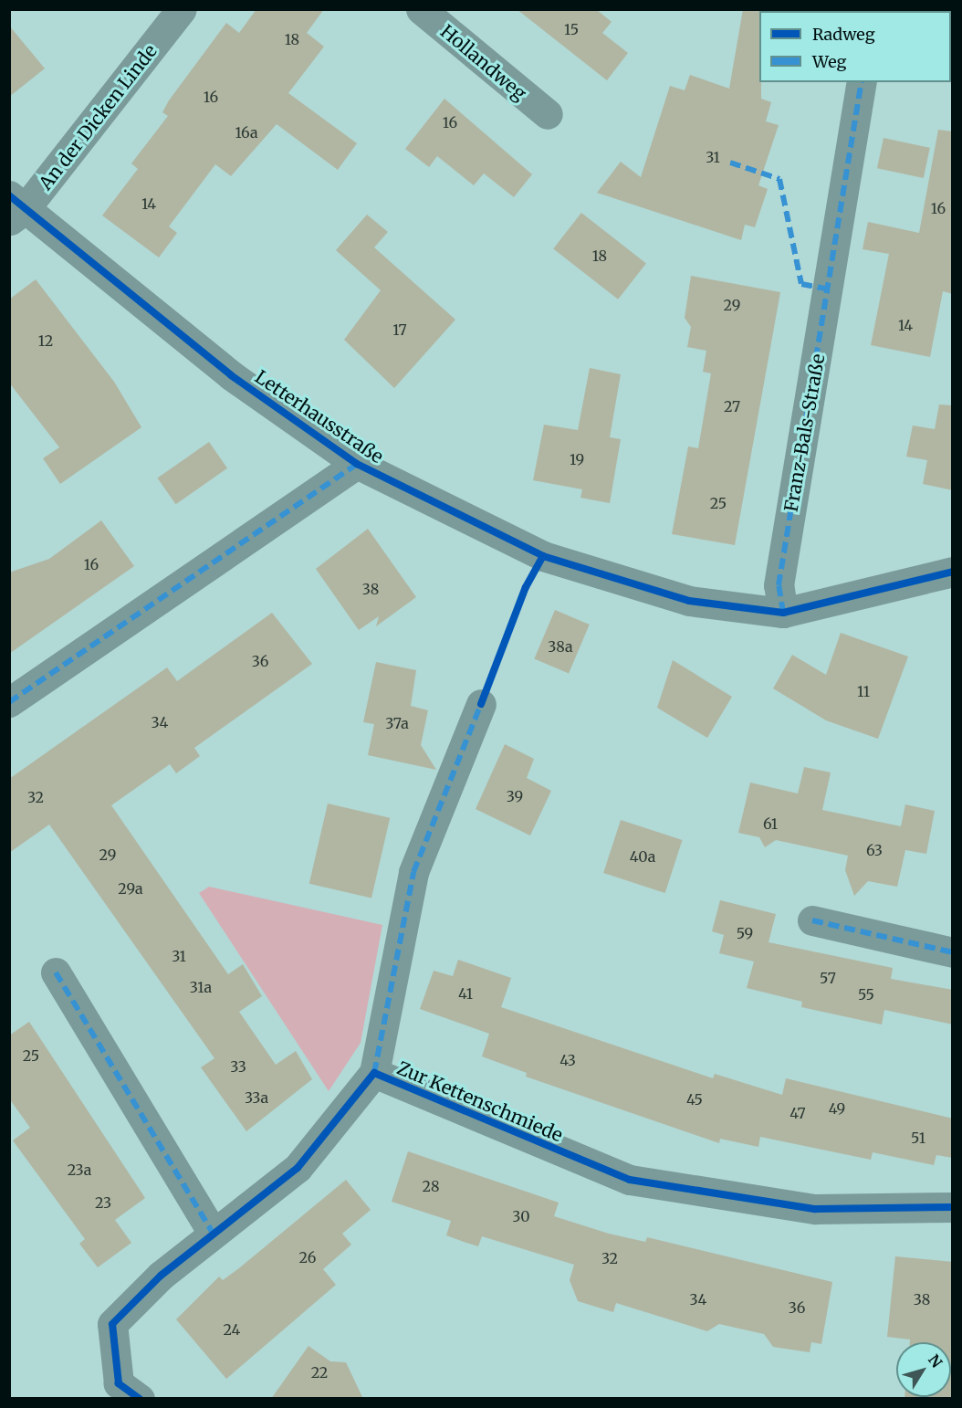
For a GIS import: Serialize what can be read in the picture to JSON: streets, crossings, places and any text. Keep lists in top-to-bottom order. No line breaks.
{"streets":{"street":["Hollandweg","An der Dicken Linde","Letterhausstraße","Franz-Bals-Straße","Zur Kettenschmiede"]},"crossings":[["An der Dicken Linde","Letterhausstraße"],["Letterhausstraße","Franz-Bals-Straße"]],"house_numbers":["15","18","16","16","16a","31","14","16","18","29","14","17","12","27","19","25","16","38","38a","36","11","34","37a","39","32","61","63","29","40a","29a","59","31","57","31a","41","55","25","43","33","33a","45","49","47","51","23a","28","23","30","26","32","34","38","36","24","22"],"legend":["Radweg","Weg"],"north":"top right"}
